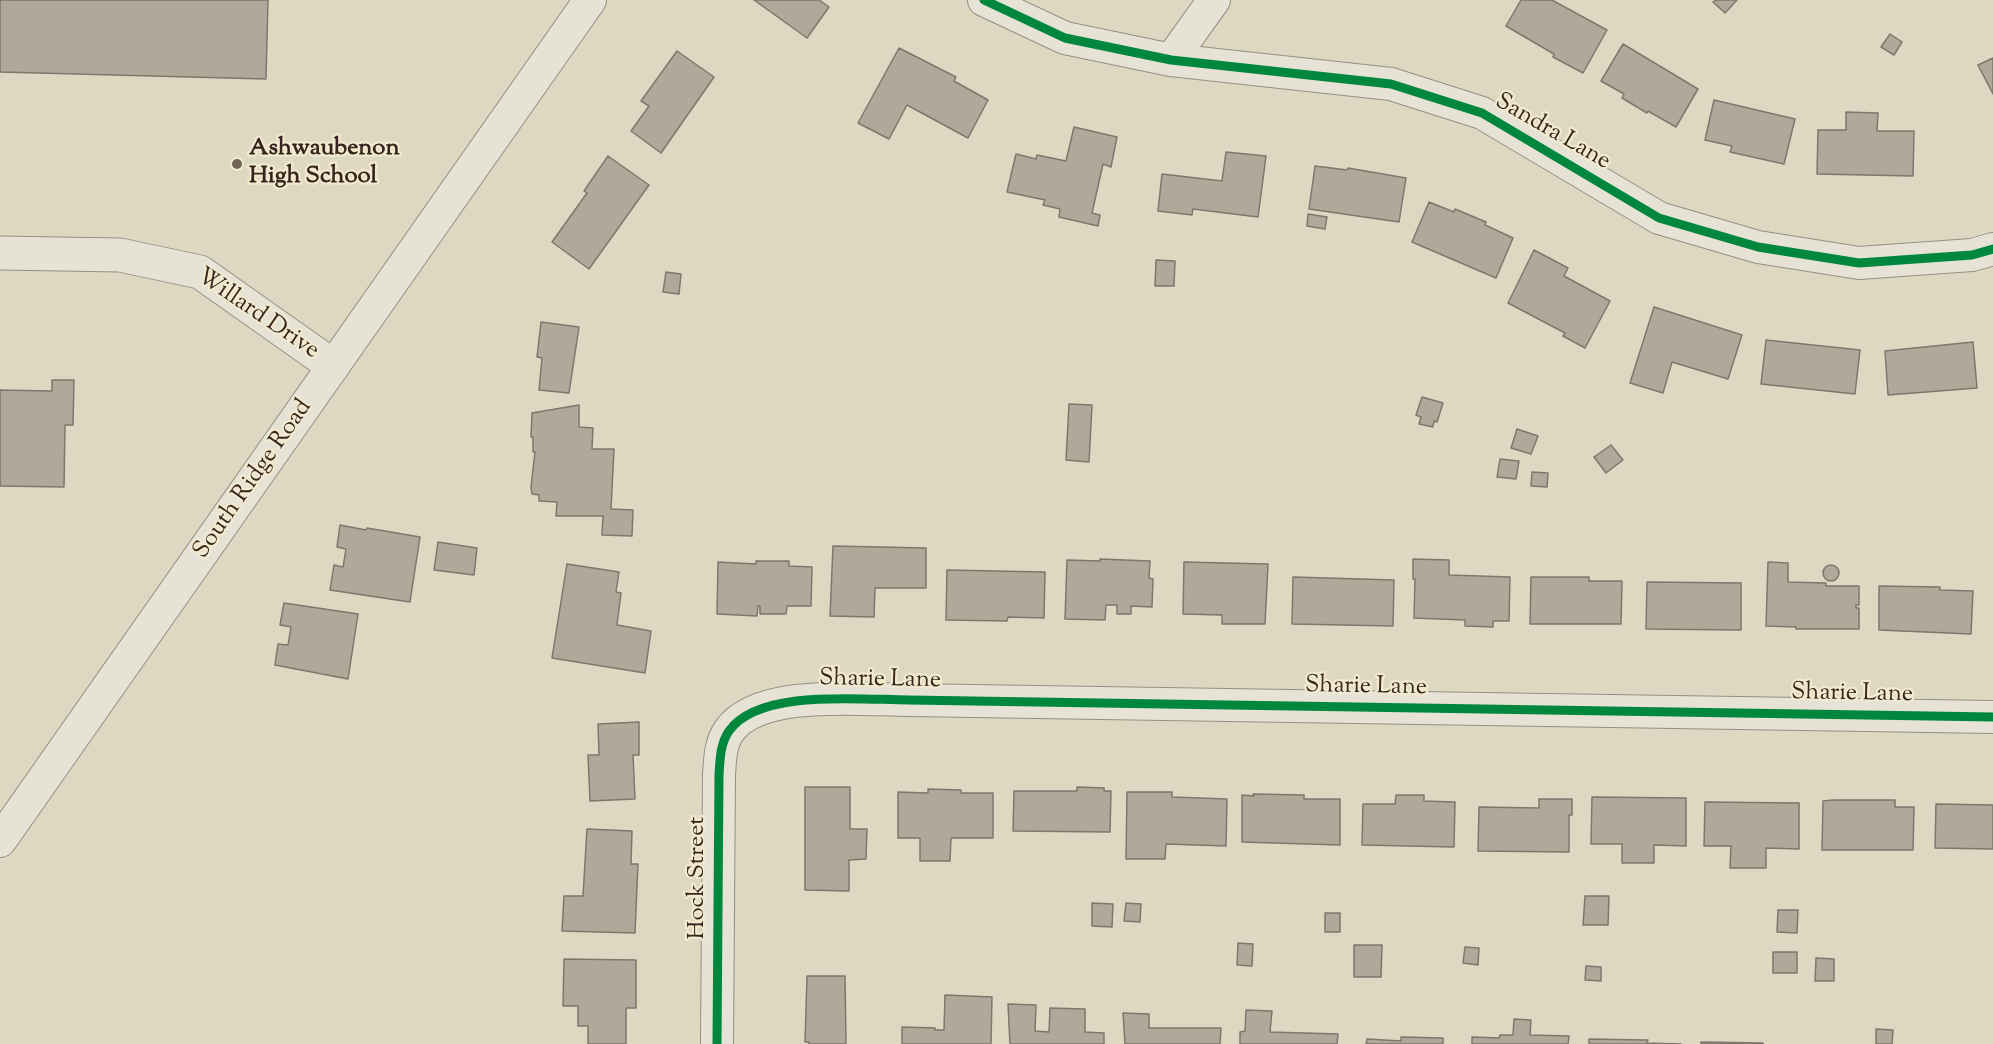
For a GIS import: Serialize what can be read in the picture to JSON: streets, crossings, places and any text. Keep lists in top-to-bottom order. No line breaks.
{"streets":{"street":["Sandra Lane","Willard Drive","South Ridge Road","Sharie Lane","Hock Street"]},"crossings":[["Willard Drive","South Ridge Road"],["Sharie Lane","Hock Street"]],"places":["Ashwaubenon High School"]}
